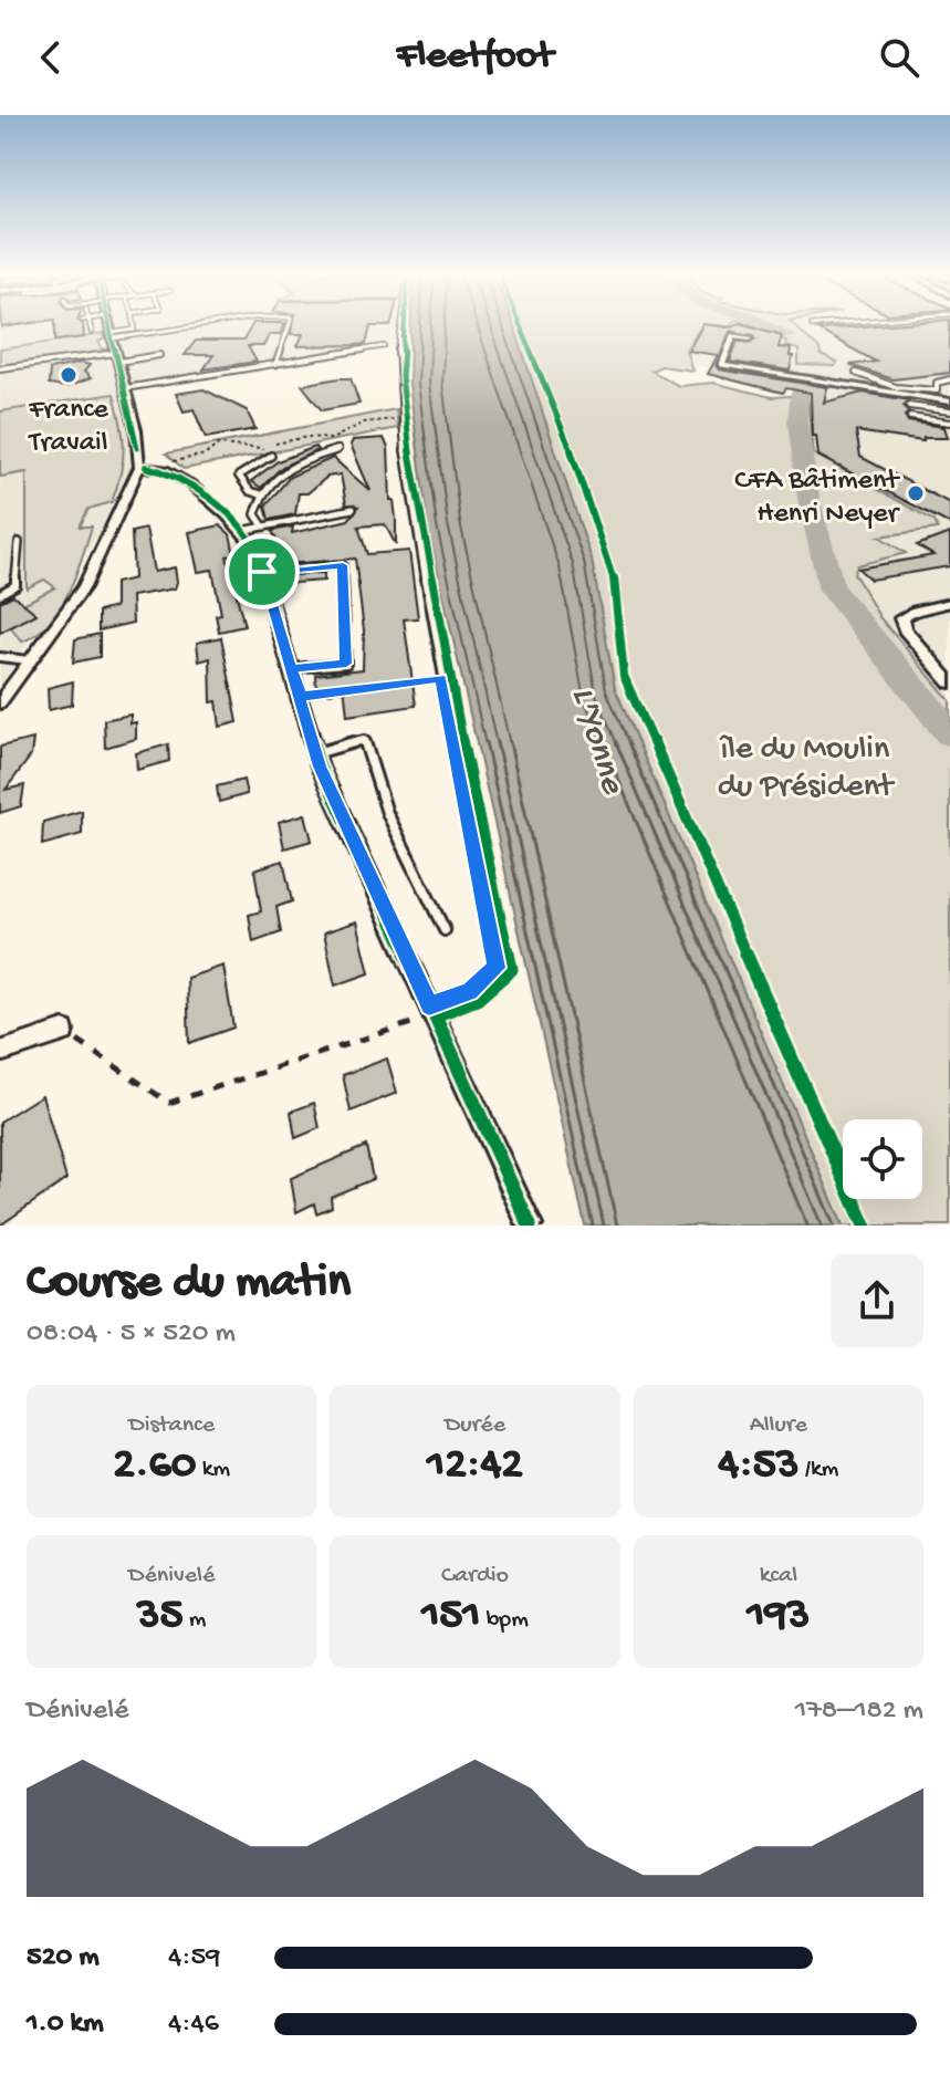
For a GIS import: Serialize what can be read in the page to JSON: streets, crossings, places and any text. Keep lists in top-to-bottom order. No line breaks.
{"water":["L'Yonne"],"parks":["île du Moulin du Président"],"places":["France Travail","CFA Bâtiment Henri Neyer"],"page":{"header":"Fleetfoot","heading":["Course du matin","08:04 · 5 × 520 m"],"stats":[["Distance","2.60 km"],["Durée","12:42"],["Allure","4:53 /km"],["Dénivelé","35 m"],["Cardio","151 bpm"],["kcal","193"]],"chart":["Dénivelé","178–182 m"],"list":[{"name":"520 m","note":"4:59"},{"name":"1.0 km","note":"4:46"}]}}
